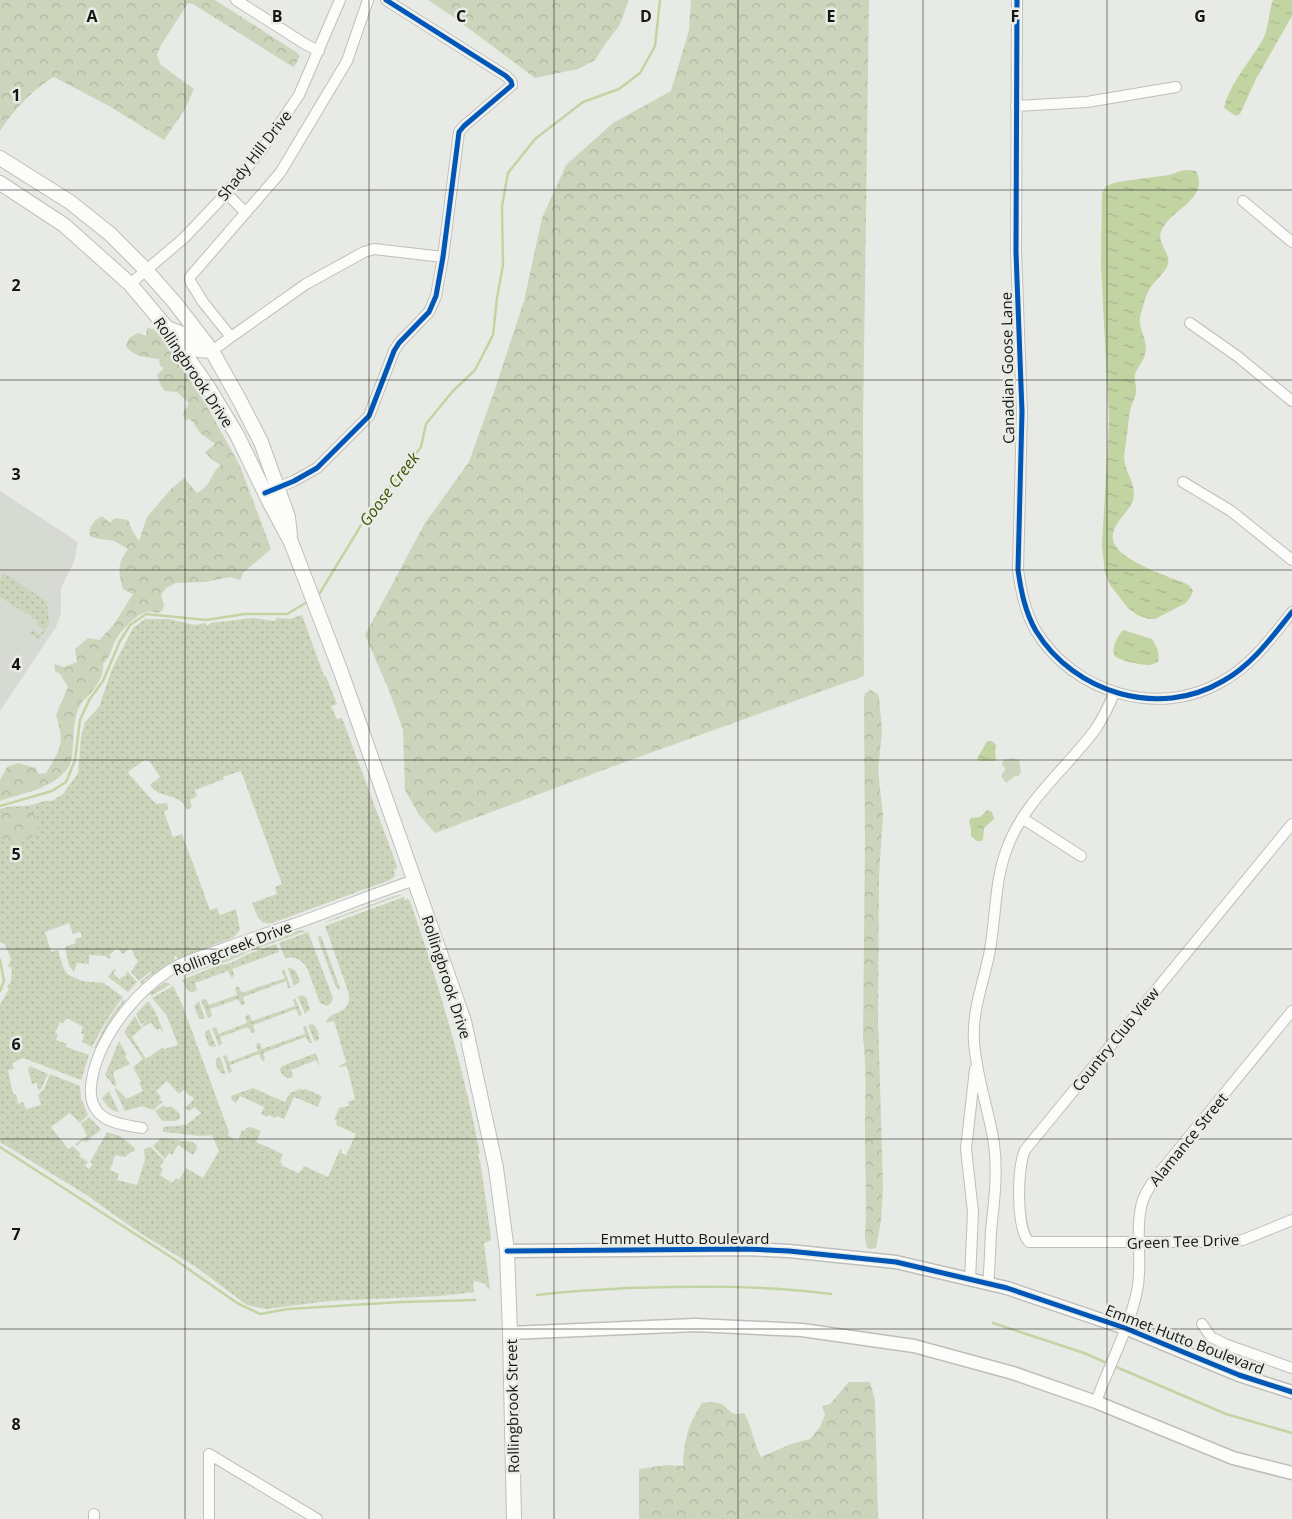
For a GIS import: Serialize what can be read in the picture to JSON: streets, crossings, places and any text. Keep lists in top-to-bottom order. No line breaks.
{"streets":{"main road":["Rollingbrook Drive","Rollingbrook Street"],"street":["Shady Hill Drive","Canadian Goose Lane","Rollingcreek Drive","Country Club View","Alamance Street","Emmet Hutto Boulevard","Green Tee Drive"]},"crossings":[["Shady Hill Drive","Rollingbrook Drive"],["Rollingbrook Drive","Rollingcreek Drive"],["Rollingbrook Drive","Emmet Hutto Boulevard"],["Rollingbrook Drive","Rollingbrook Street"],["Country Club View","Green Tee Drive"],["Alamance Street","Emmet Hutto Boulevard"],["Alamance Street","Green Tee Drive"]],"water":["Goose Creek"],"grid":{"columns":["A","B","C","D","E","F","G"],"rows":["1","2","3","4","5","6","7","8"]}}
